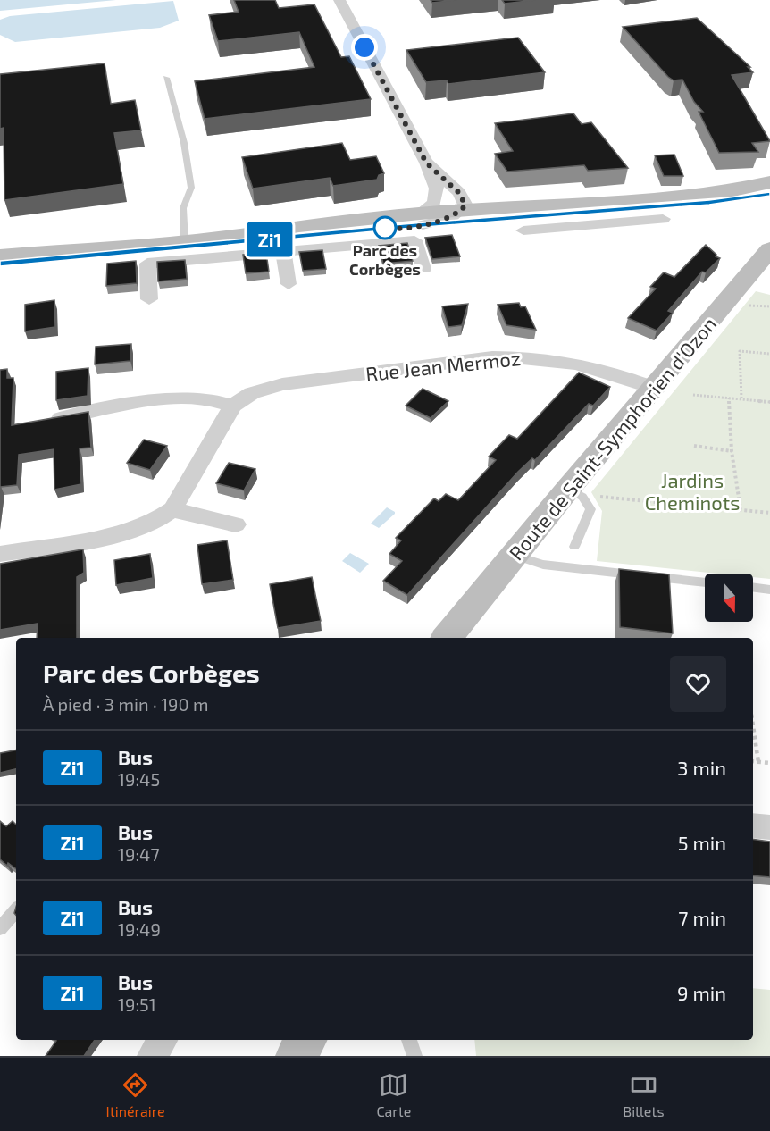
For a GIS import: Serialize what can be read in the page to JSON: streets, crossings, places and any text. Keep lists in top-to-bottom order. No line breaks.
{"streets":{"main road":["Route de Saint-Symphorien d'Ozon"],"street":["Rue Jean Mermoz"]},"crossings":[["Rue Jean Mermoz","Route de Saint-Symphorien d'Ozon"]],"parks":["Jardins Cheminots"],"places":["Parc des Corbèges"],"lines":["bus line Zi1"],"north":"bottom","page":{"on_map":"Zi1","heading":["Parc des Corbèges","À pied · 3 min · 190 m"],"list":[{"mark":"Zi1","name":"Bus","note":"19:45","value":"3 min"},{"mark":"Zi1","name":"Bus","note":"19:47","value":"5 min"},{"mark":"Zi1","name":"Bus","note":"19:49","value":"7 min"},{"mark":"Zi1","name":"Bus","note":"19:51","value":"9 min"}],"tabs":["Itinéraire","Carte","Billets"]}}
